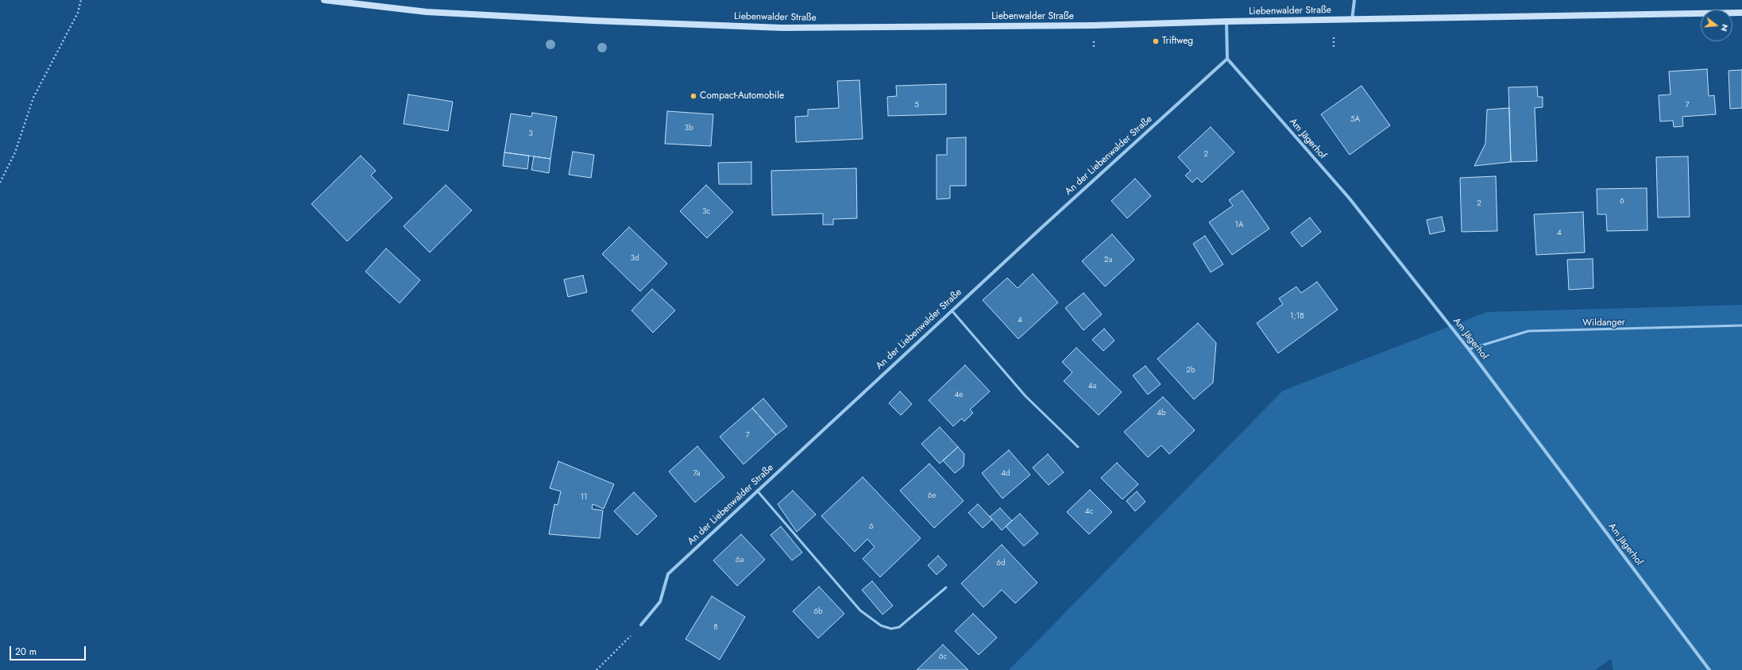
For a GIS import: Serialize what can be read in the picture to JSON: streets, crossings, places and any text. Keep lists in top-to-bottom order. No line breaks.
{"streets":{"main road":["Liebenwalder Straße"],"street":["Am Jägerhof","An der Liebenwalder Straße"],"lane":["Wildanger"]},"crossings":[["Am Jägerhof","An der Liebenwalder Straße"],["Am Jägerhof","Wildanger"]],"places":["Triftweg","Compact-Automobile"],"house_numbers":["5","7","5A","3b","3","2","6","2","3c","1A","4","3d","2a","1;1B","4","2b","4a","4e","4b","7","7a","4d","6e","11","4c","6","6a","6d","6b","8","6c"],"scale_bar":"20 m","north":"right"}
